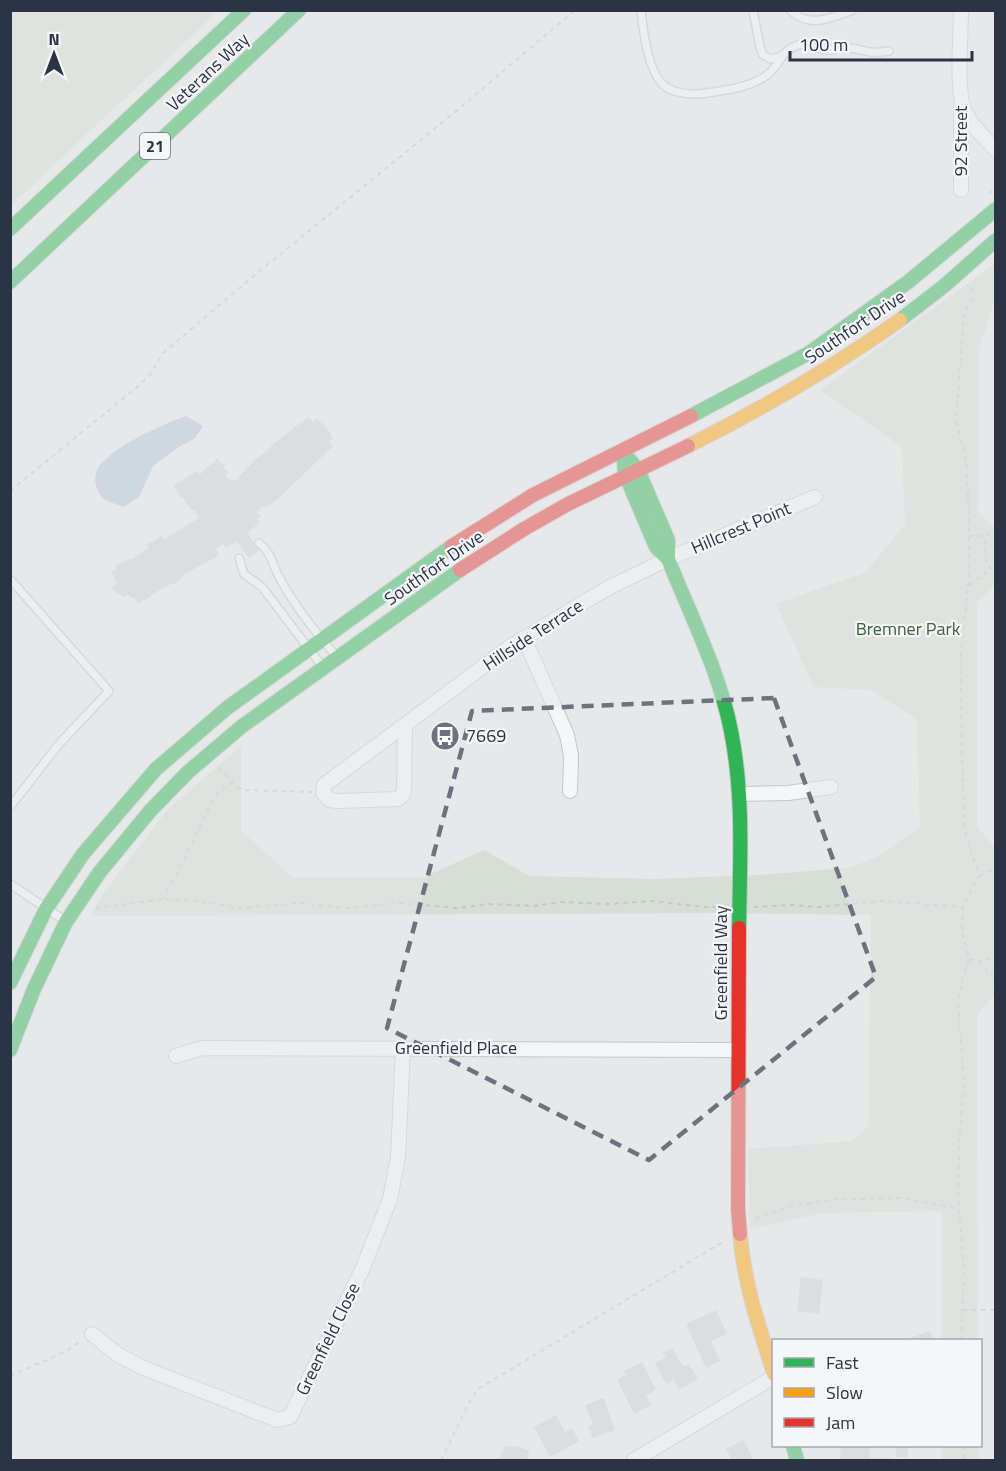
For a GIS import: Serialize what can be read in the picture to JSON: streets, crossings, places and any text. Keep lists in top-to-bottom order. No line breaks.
{"streets":{"main road":["Veterans Way","21","Southfort Drive","Greenfield Way"],"street":["92 Street","Hillcrest Point","Hillside Terrace","Greenfield Place","Greenfield Close"]},"crossings":[["Southfort Drive","Greenfield Way"],["Hillcrest Point","Hillside Terrace"],["Hillcrest Point","Greenfield Way"],["Hillside Terrace","Greenfield Way"],["Greenfield Way","Greenfield Place"],["Greenfield Place","Greenfield Close"]],"parks":["Bremner Park"],"places":{"bus stop":["7669"]},"legend":["Fast","Slow","Jam"],"scale_bar":"100 m","north":"top"}
